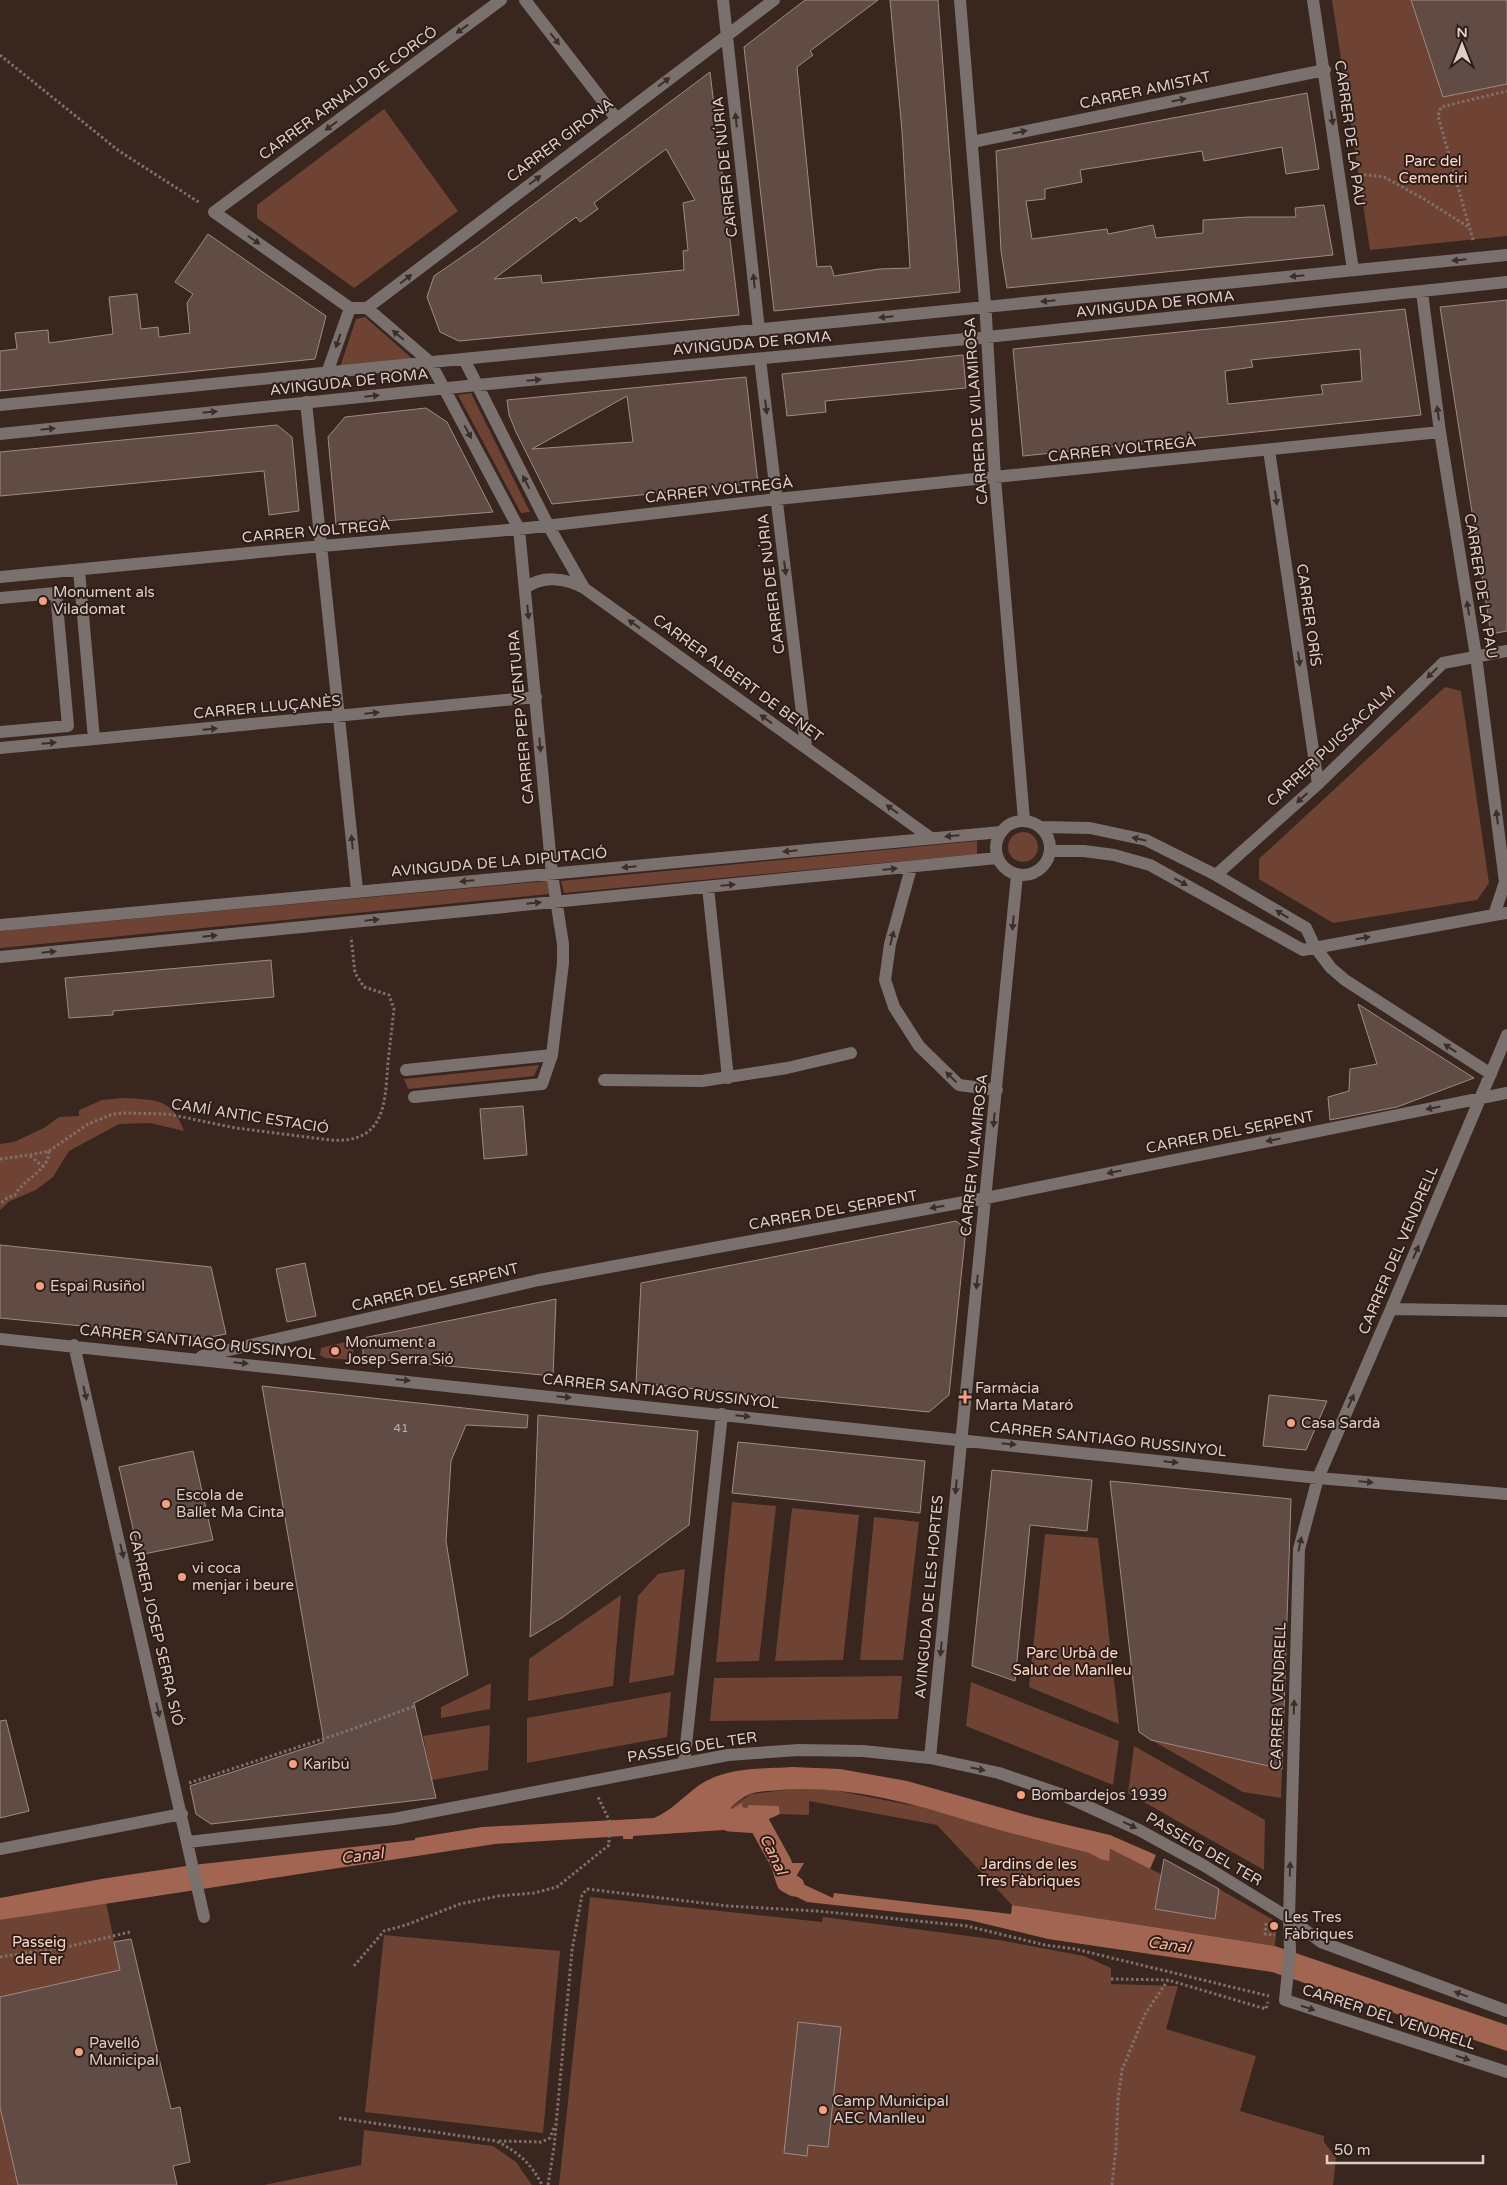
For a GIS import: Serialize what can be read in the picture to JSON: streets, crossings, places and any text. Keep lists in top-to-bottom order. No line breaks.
{"streets":{"street":["CARRER AMISTAT","CARRER ARNALD DE CORCÓ","CARRER DE LA PAU","CARRER GIRONA","CARRER DE NÚRIA","AVINGUDA DE ROMA","CARRER DE VILAMIROSA","CARRER VOLTREGÀ","CARRER ORÍS","CARRER ALBERT DE BENET","CARRER LLUÇANÈS","CARRER PEP VENTURA","CARRER PUIGSACALM","AVINGUDA DE LA DIPUTACIÓ","CARRER DEL SERPENT","CARRER VILAMIROSA","CARRER DEL VENDRELL","CARRER SANTIAGO RUSSINYOL","AVINGUDA DE LES HORTES","CARRER JOSEP SERRA SIÓ","CARRER VENDRELL","PASSEIG DEL TER"],"path":["CAMÍ ANTIC ESTACIÓ"]},"crossings":[["CARRER AMISTAT","CARRER DE LA PAU"],["CARRER AMISTAT","CARRER DE VILAMIROSA"],["CARRER DE LA PAU","AVINGUDA DE ROMA"],["CARRER DE LA PAU","CARRER VOLTREGÀ"],["CARRER DE LA PAU","CARRER PUIGSACALM"],["CARRER GIRONA","CARRER DE NÚRIA"],["CARRER DE NÚRIA","AVINGUDA DE ROMA"],["CARRER DE NÚRIA","CARRER VOLTREGÀ"],["CARRER DE NÚRIA","CARRER ALBERT DE BENET"],["AVINGUDA DE ROMA","CARRER DE VILAMIROSA"],["AVINGUDA DE ROMA","CARRER ALBERT DE BENET"],["CARRER DE VILAMIROSA","CARRER VOLTREGÀ"],["CARRER DE VILAMIROSA","AVINGUDA DE LA DIPUTACIÓ"],["CARRER DE VILAMIROSA","CARRER VILAMIROSA"],["CARRER VOLTREGÀ","CARRER ORÍS"],["CARRER VOLTREGÀ","CARRER ALBERT DE BENET"],["CARRER VOLTREGÀ","CARRER PEP VENTURA"],["CARRER ORÍS","CARRER PUIGSACALM"],["CARRER ALBERT DE BENET","AVINGUDA DE LA DIPUTACIÓ"],["CARRER LLUÇANÈS","CARRER PEP VENTURA"],["CARRER PEP VENTURA","AVINGUDA DE LA DIPUTACIÓ"],["AVINGUDA DE LA DIPUTACIÓ","CARRER VILAMIROSA"],["CARRER DEL SERPENT","CARRER VILAMIROSA"],["CARRER DEL SERPENT","CARRER DEL VENDRELL"],["CARRER DEL SERPENT","CARRER SANTIAGO RUSSINYOL"],["CARRER VILAMIROSA","CARRER SANTIAGO RUSSINYOL"],["CARRER VILAMIROSA","AVINGUDA DE LES HORTES"],["CARRER DEL VENDRELL","CARRER SANTIAGO RUSSINYOL"],["CARRER DEL VENDRELL","CARRER VENDRELL"],["CARRER DEL VENDRELL","PASSEIG DEL TER"],["CARRER SANTIAGO RUSSINYOL","AVINGUDA DE LES HORTES"],["CARRER SANTIAGO RUSSINYOL","CARRER JOSEP SERRA SIÓ"],["CARRER SANTIAGO RUSSINYOL","CARRER VENDRELL"],["AVINGUDA DE LES HORTES","PASSEIG DEL TER"],["CARRER JOSEP SERRA SIÓ","PASSEIG DEL TER"],["CARRER VENDRELL","PASSEIG DEL TER"]],"one_way":["CARRER AMISTAT","CARRER ARNALD DE CORCÓ","CARRER GIRONA","CARRER ORÍS","CARRER ALBERT DE BENET","CARRER LLUÇANÈS","CARRER PEP VENTURA","CARRER PUIGSACALM","CARRER DEL SERPENT","CARRER VILAMIROSA","CARRER SANTIAGO RUSSINYOL","AVINGUDA DE LES HORTES","CARRER JOSEP SERRA SIÓ","CARRER VENDRELL"],"water":["Canal"],"parks":["Parc del Cementiri","Parc Urbà de Salut de Manlleu","Jardins de les Tres Fàbriques","Passeig del Ter"],"places":{"other":["Monument als Viladomat","Espai Rusiñol","Monument a Josep Serra Sió","Casa Sardà","Escola de Ballet Ma Cinta","vi coca menjar i beure","Karibú","Bombardejos 1939","Les Tres Fàbriques","Pavelló Municipal","Camp Municipal AEC Manlleu"],"health":["Farmàcia Marta Mataró"]},"house_numbers":["41"],"scale_bar":"50 m","north":"top"}
